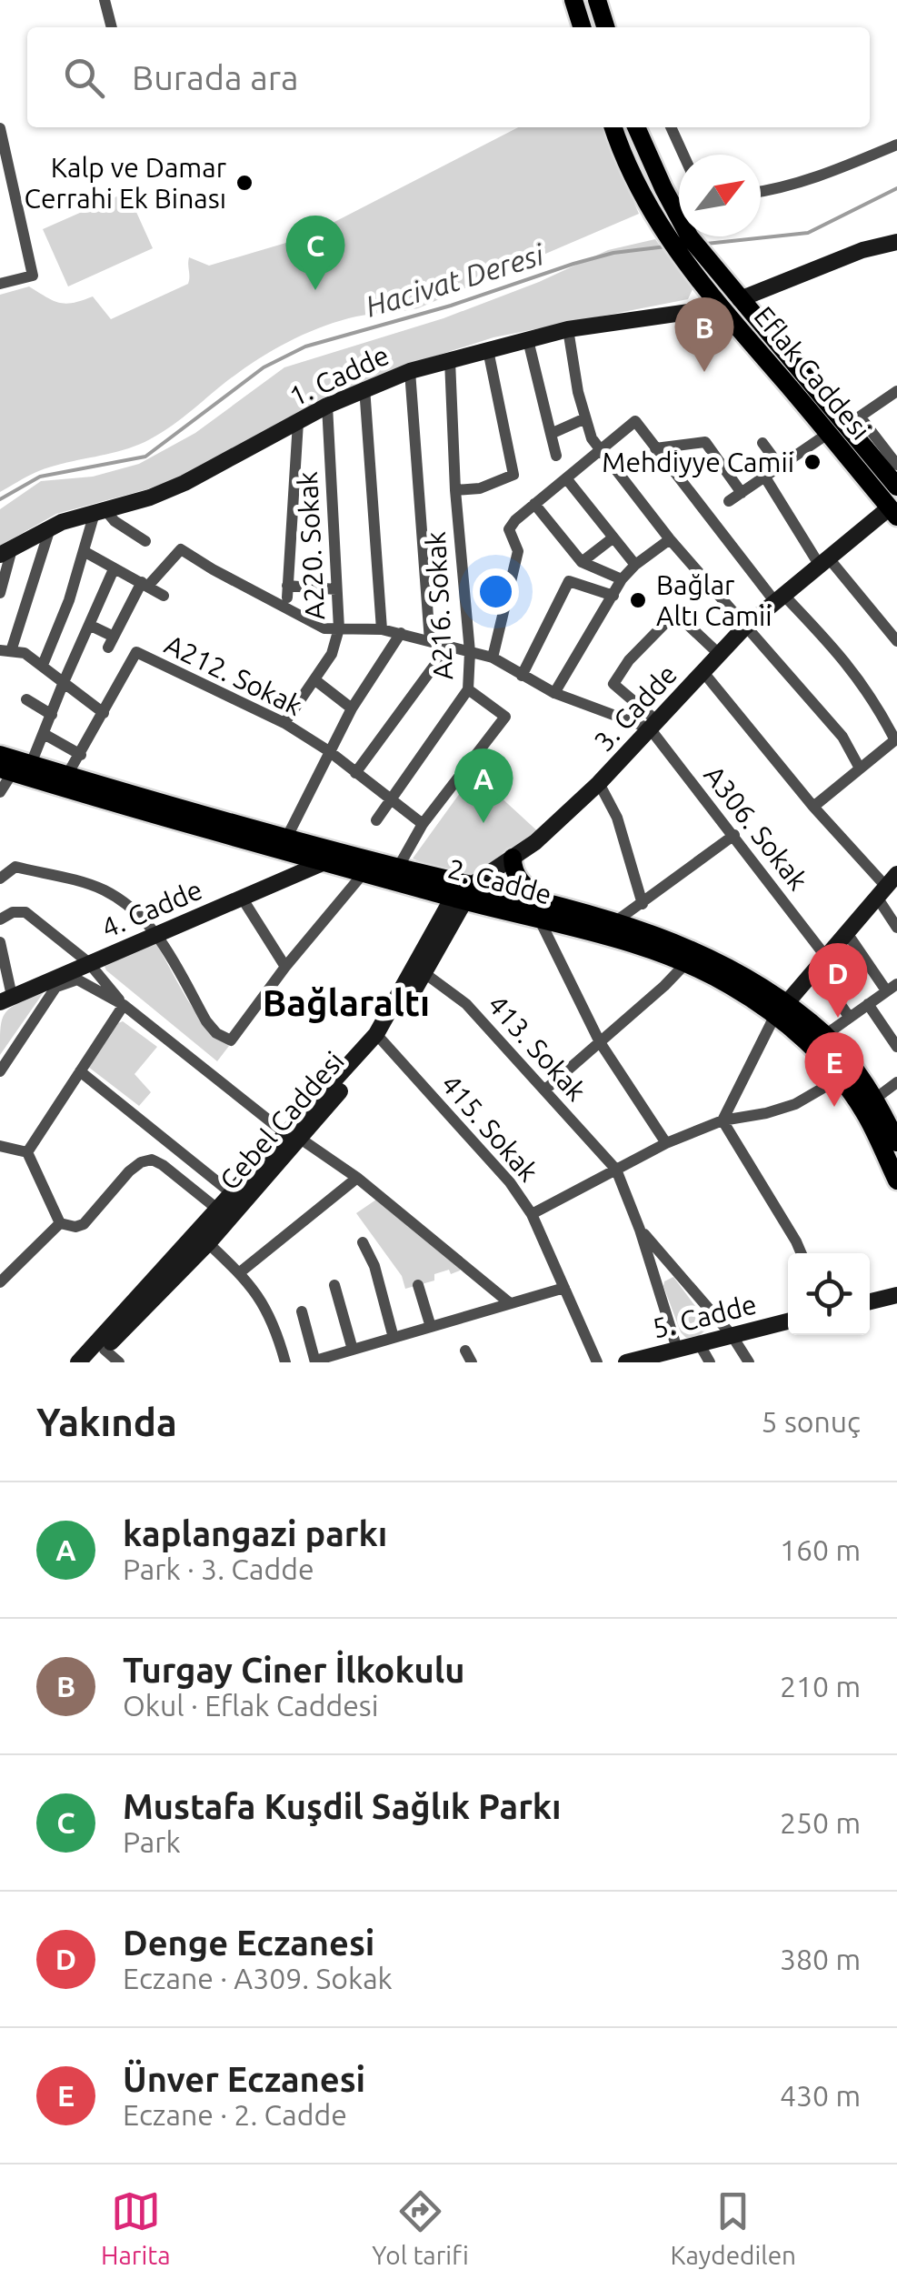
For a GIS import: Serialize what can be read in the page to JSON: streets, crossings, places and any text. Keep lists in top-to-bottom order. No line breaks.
{"streets":{"main road":["Eflak Caddesi","1. Cadde","3. Cadde","2. Cadde","4. Cadde","Cebel Caddesi","5. Cadde"],"street":["A220. Sokak","A216. Sokak","A212. Sokak","A306. Sokak","413. Sokak","415. Sokak"]},"crossings":[["Eflak Caddesi","1. Cadde"],["Eflak Caddesi","3. Cadde"],["1. Cadde","A220. Sokak"],["1. Cadde","A216. Sokak"],["A220. Sokak","A212. Sokak"],["A216. Sokak","A212. Sokak"],["A212. Sokak","2. Cadde"],["3. Cadde","A306. Sokak"],["3. Cadde","2. Cadde"],["3. Cadde","Cebel Caddesi"],["2. Cadde","4. Cadde"],["2. Cadde","Cebel Caddesi"],["413. Sokak","Cebel Caddesi"],["Cebel Caddesi","415. Sokak"]],"districts":["Bağlaraltı"],"water":["Hacivat Deresi"],"places":["Kalp ve Damar Cerrahi Ek Binası","Mehdiyye Camii","Bağlar Altı Camii"],"north":"top right","page":{"search":"Burada ara","pins":["C","B","A","D","E"],"heading":["Yakında","5 sonuç"],"list":[{"mark":"A","name":"kaplangazi parkı","note":"Park · 3. Cadde","value":"160 m"},{"mark":"B","name":"Turgay Ciner İlkokulu","note":"Okul · Eflak Caddesi","value":"210 m"},{"mark":"C","name":"Mustafa Kuşdil Sağlık Parkı","note":"Park","value":"250 m"},{"mark":"D","name":"Denge Eczanesi","note":"Eczane · A309. Sokak","value":"380 m"},{"mark":"E","name":"Ünver Eczanesi","note":"Eczane · 2. Cadde","value":"430 m"}],"nav":["Harita","Yol tarifi","Kaydedilen"]}}
